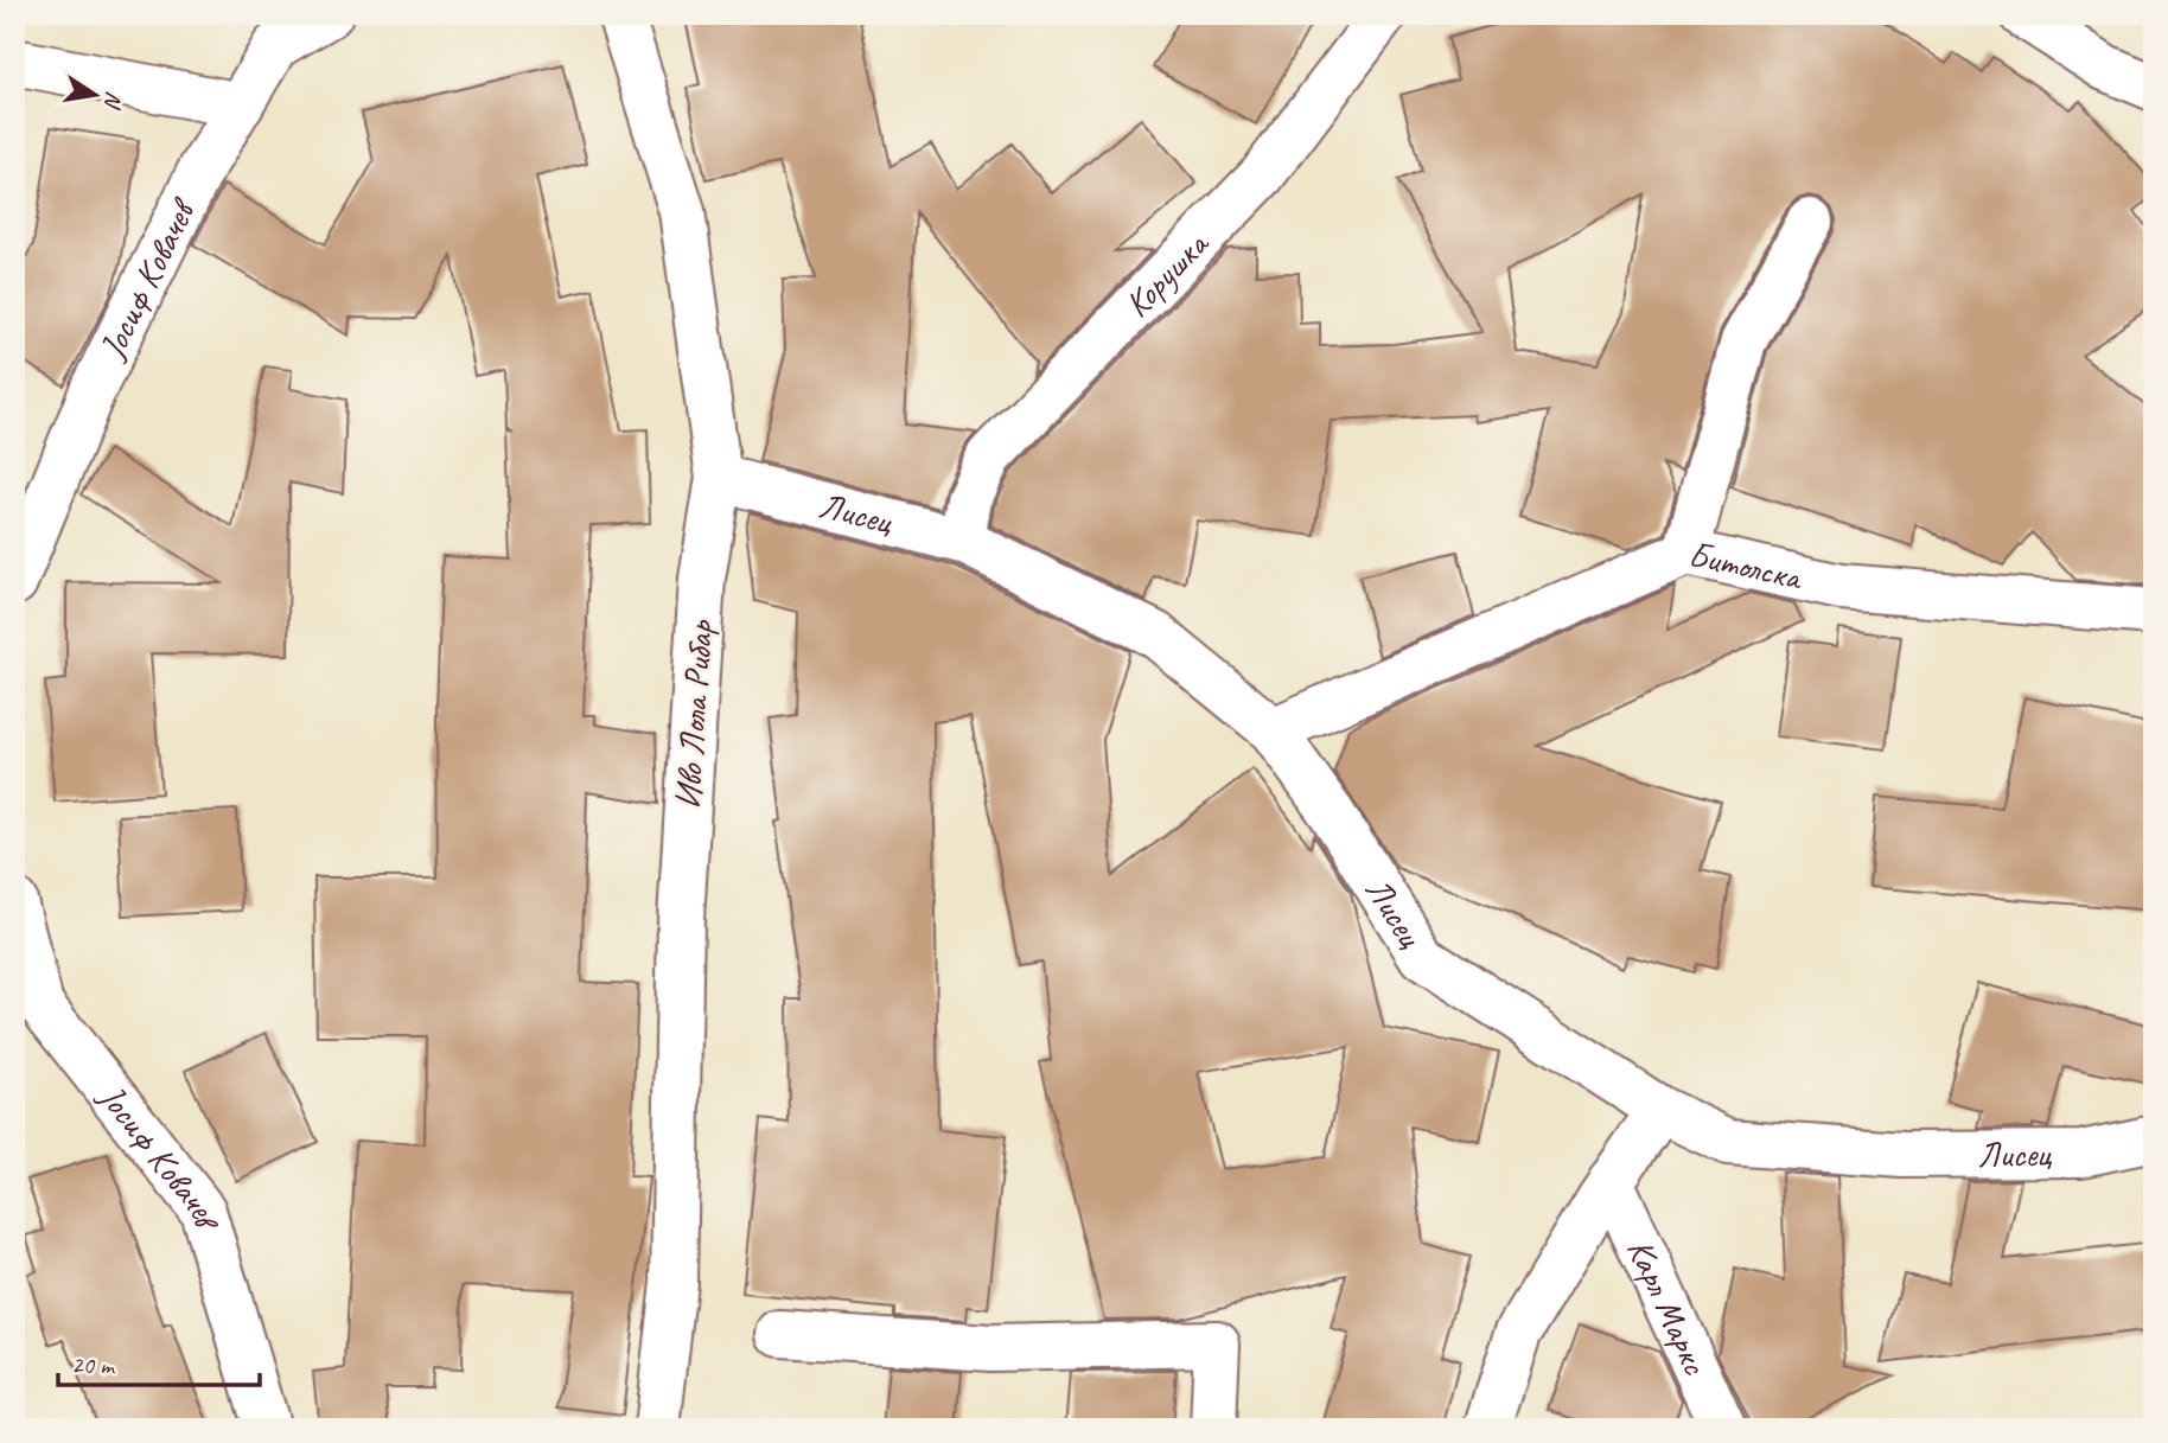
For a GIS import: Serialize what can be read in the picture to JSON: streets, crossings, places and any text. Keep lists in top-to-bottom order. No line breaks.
{"streets":{"street":["Корушка","Јосиф Ковачев","Лисец","Битолска","Иво Лола Рибар","Карл Маркс"]},"crossings":[["Корушка","Лисец"],["Лисец","Битолска"],["Лисец","Иво Лола Рибар"]],"scale_bar":"20 m","north":"right"}
